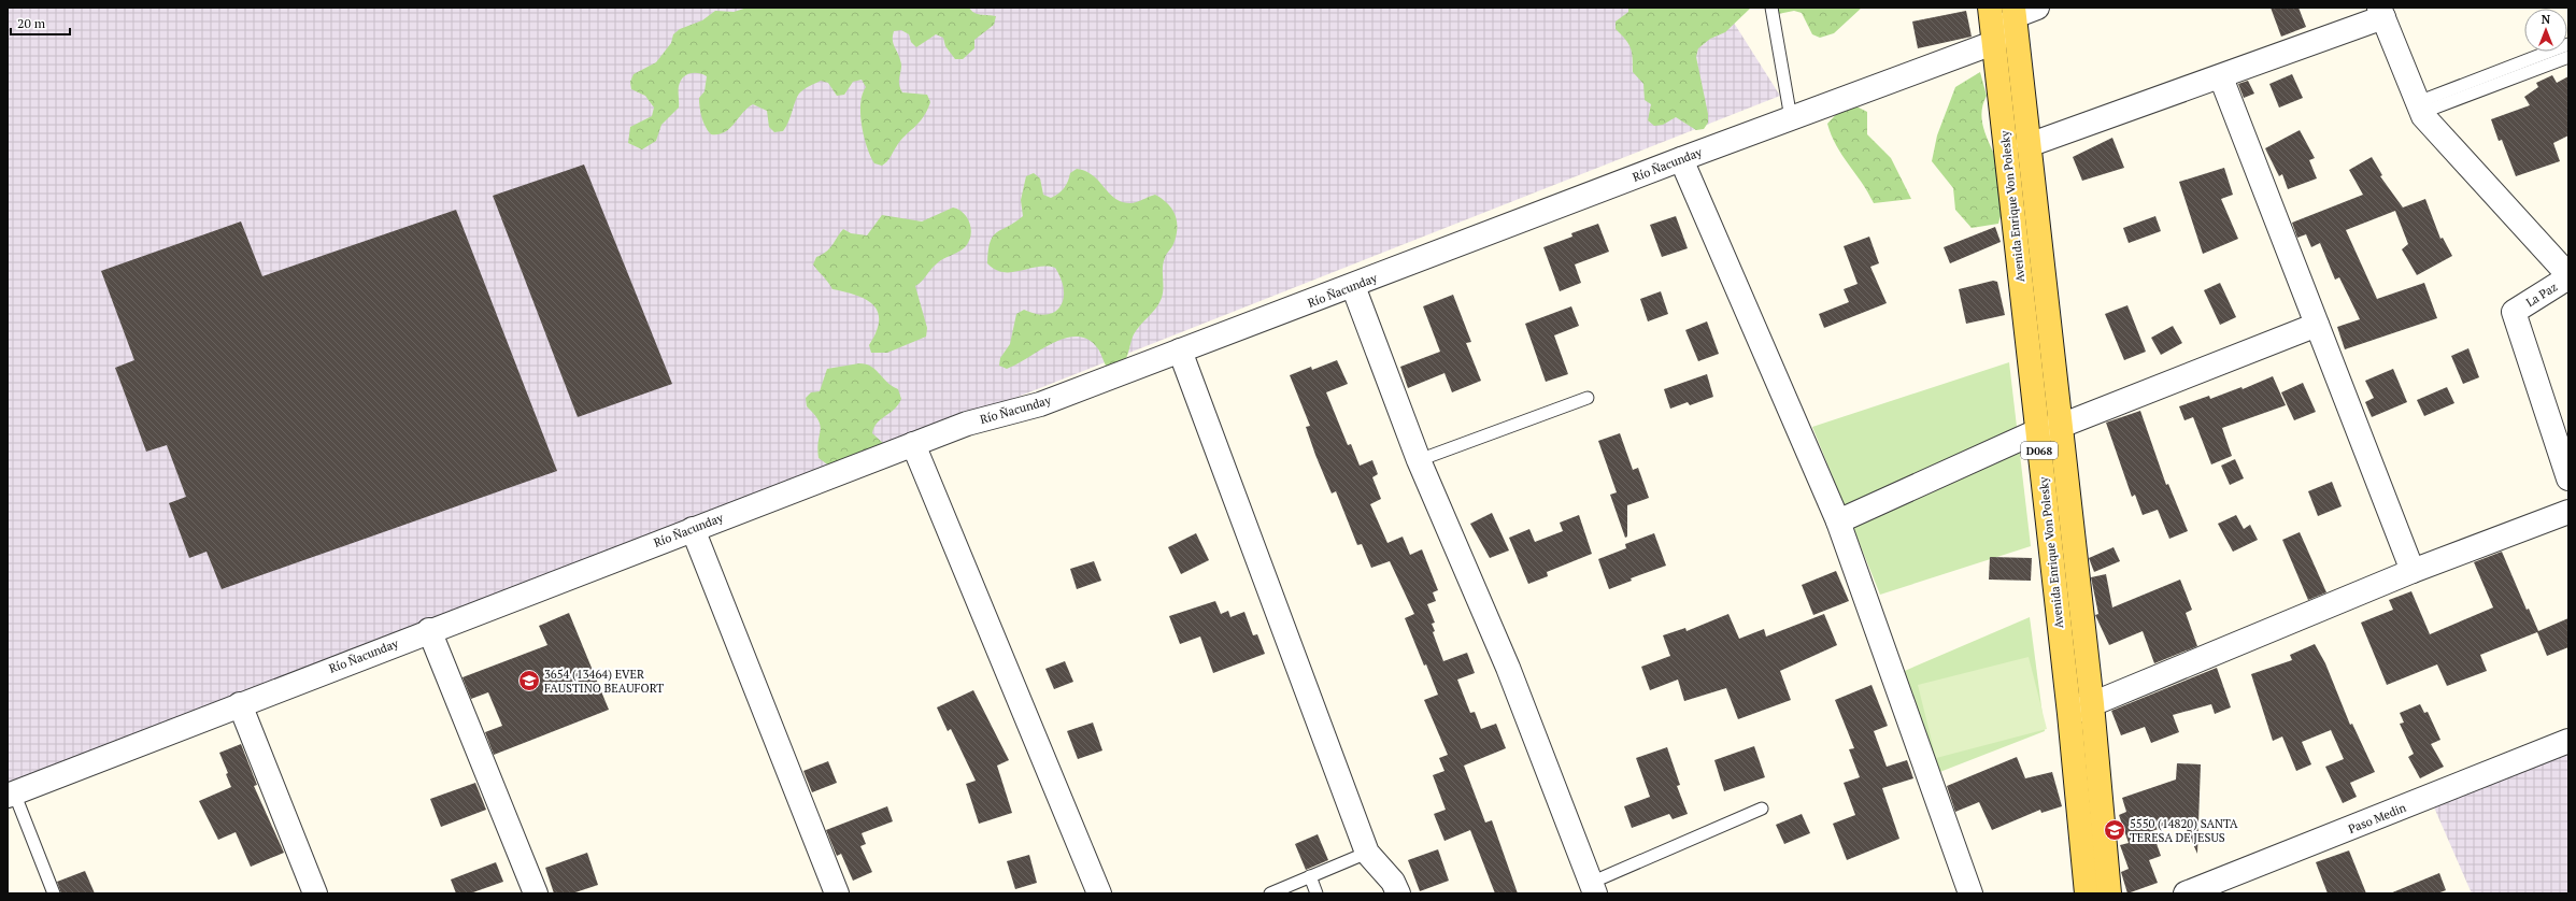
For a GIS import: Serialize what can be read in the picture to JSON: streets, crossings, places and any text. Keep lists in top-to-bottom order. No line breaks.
{"streets":{"main road":["Avenida Enrique Von Polesky","D068"],"street":["Río Ñacunday","La Paz","Paso Medin"]},"crossings":[["Río Ñacunday","Avenida Enrique Von Polesky"]],"places":{"school or university":["3654 (13464) EVER FAUSTINO BEAUFORT","5550 (14820) SANTA TERESA DE JESUS"]},"scale_bar":"20 m","north":"top"}
